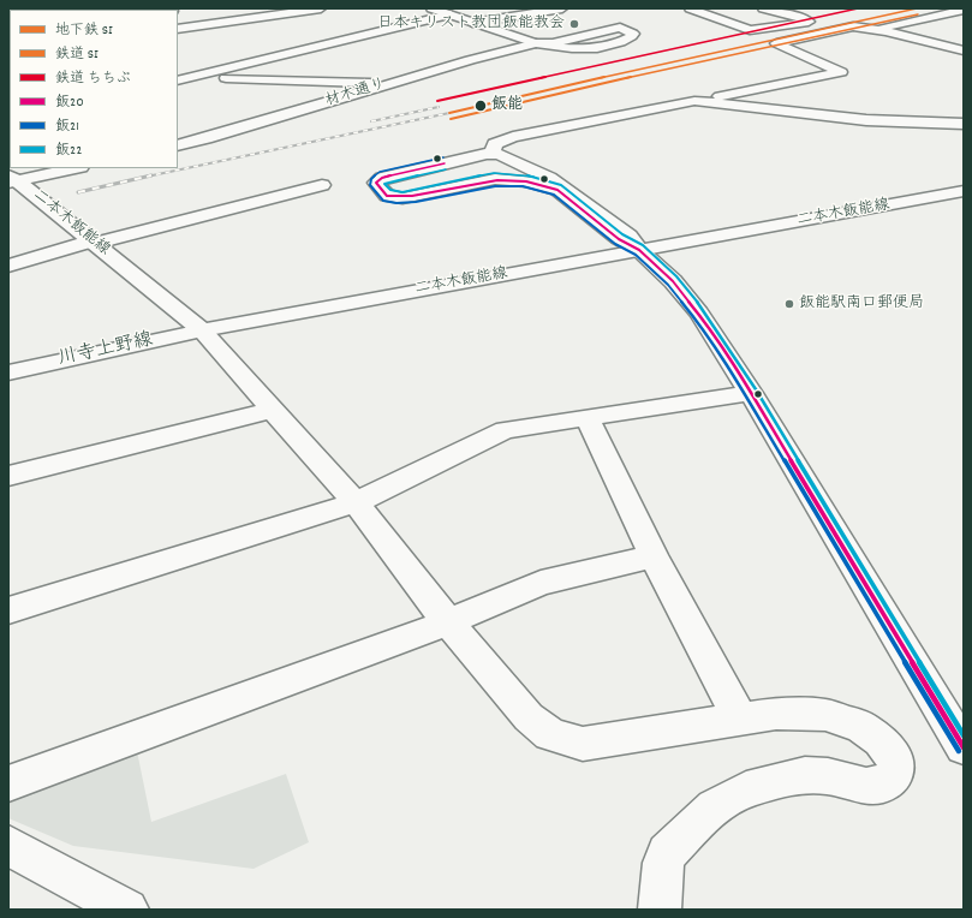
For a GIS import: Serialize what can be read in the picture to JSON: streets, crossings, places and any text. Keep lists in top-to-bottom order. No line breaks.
{"streets":{"street":["材木通り","二本木飯能線","川寺上野線"]},"crossings":[["二本木飯能線","川寺上野線"]],"places":["日本キリスト教団飯能教会","飯能","飯能駅南口郵便局"],"lines":["metro line SI","rail line ちちぶ","rail line SI","transit line 飯21","transit line 飯20","transit line 飯22"],"legend":["地下鉄 SI","鉄道 SI","鉄道 ちちぶ","飯20","飯21","飯22"]}
